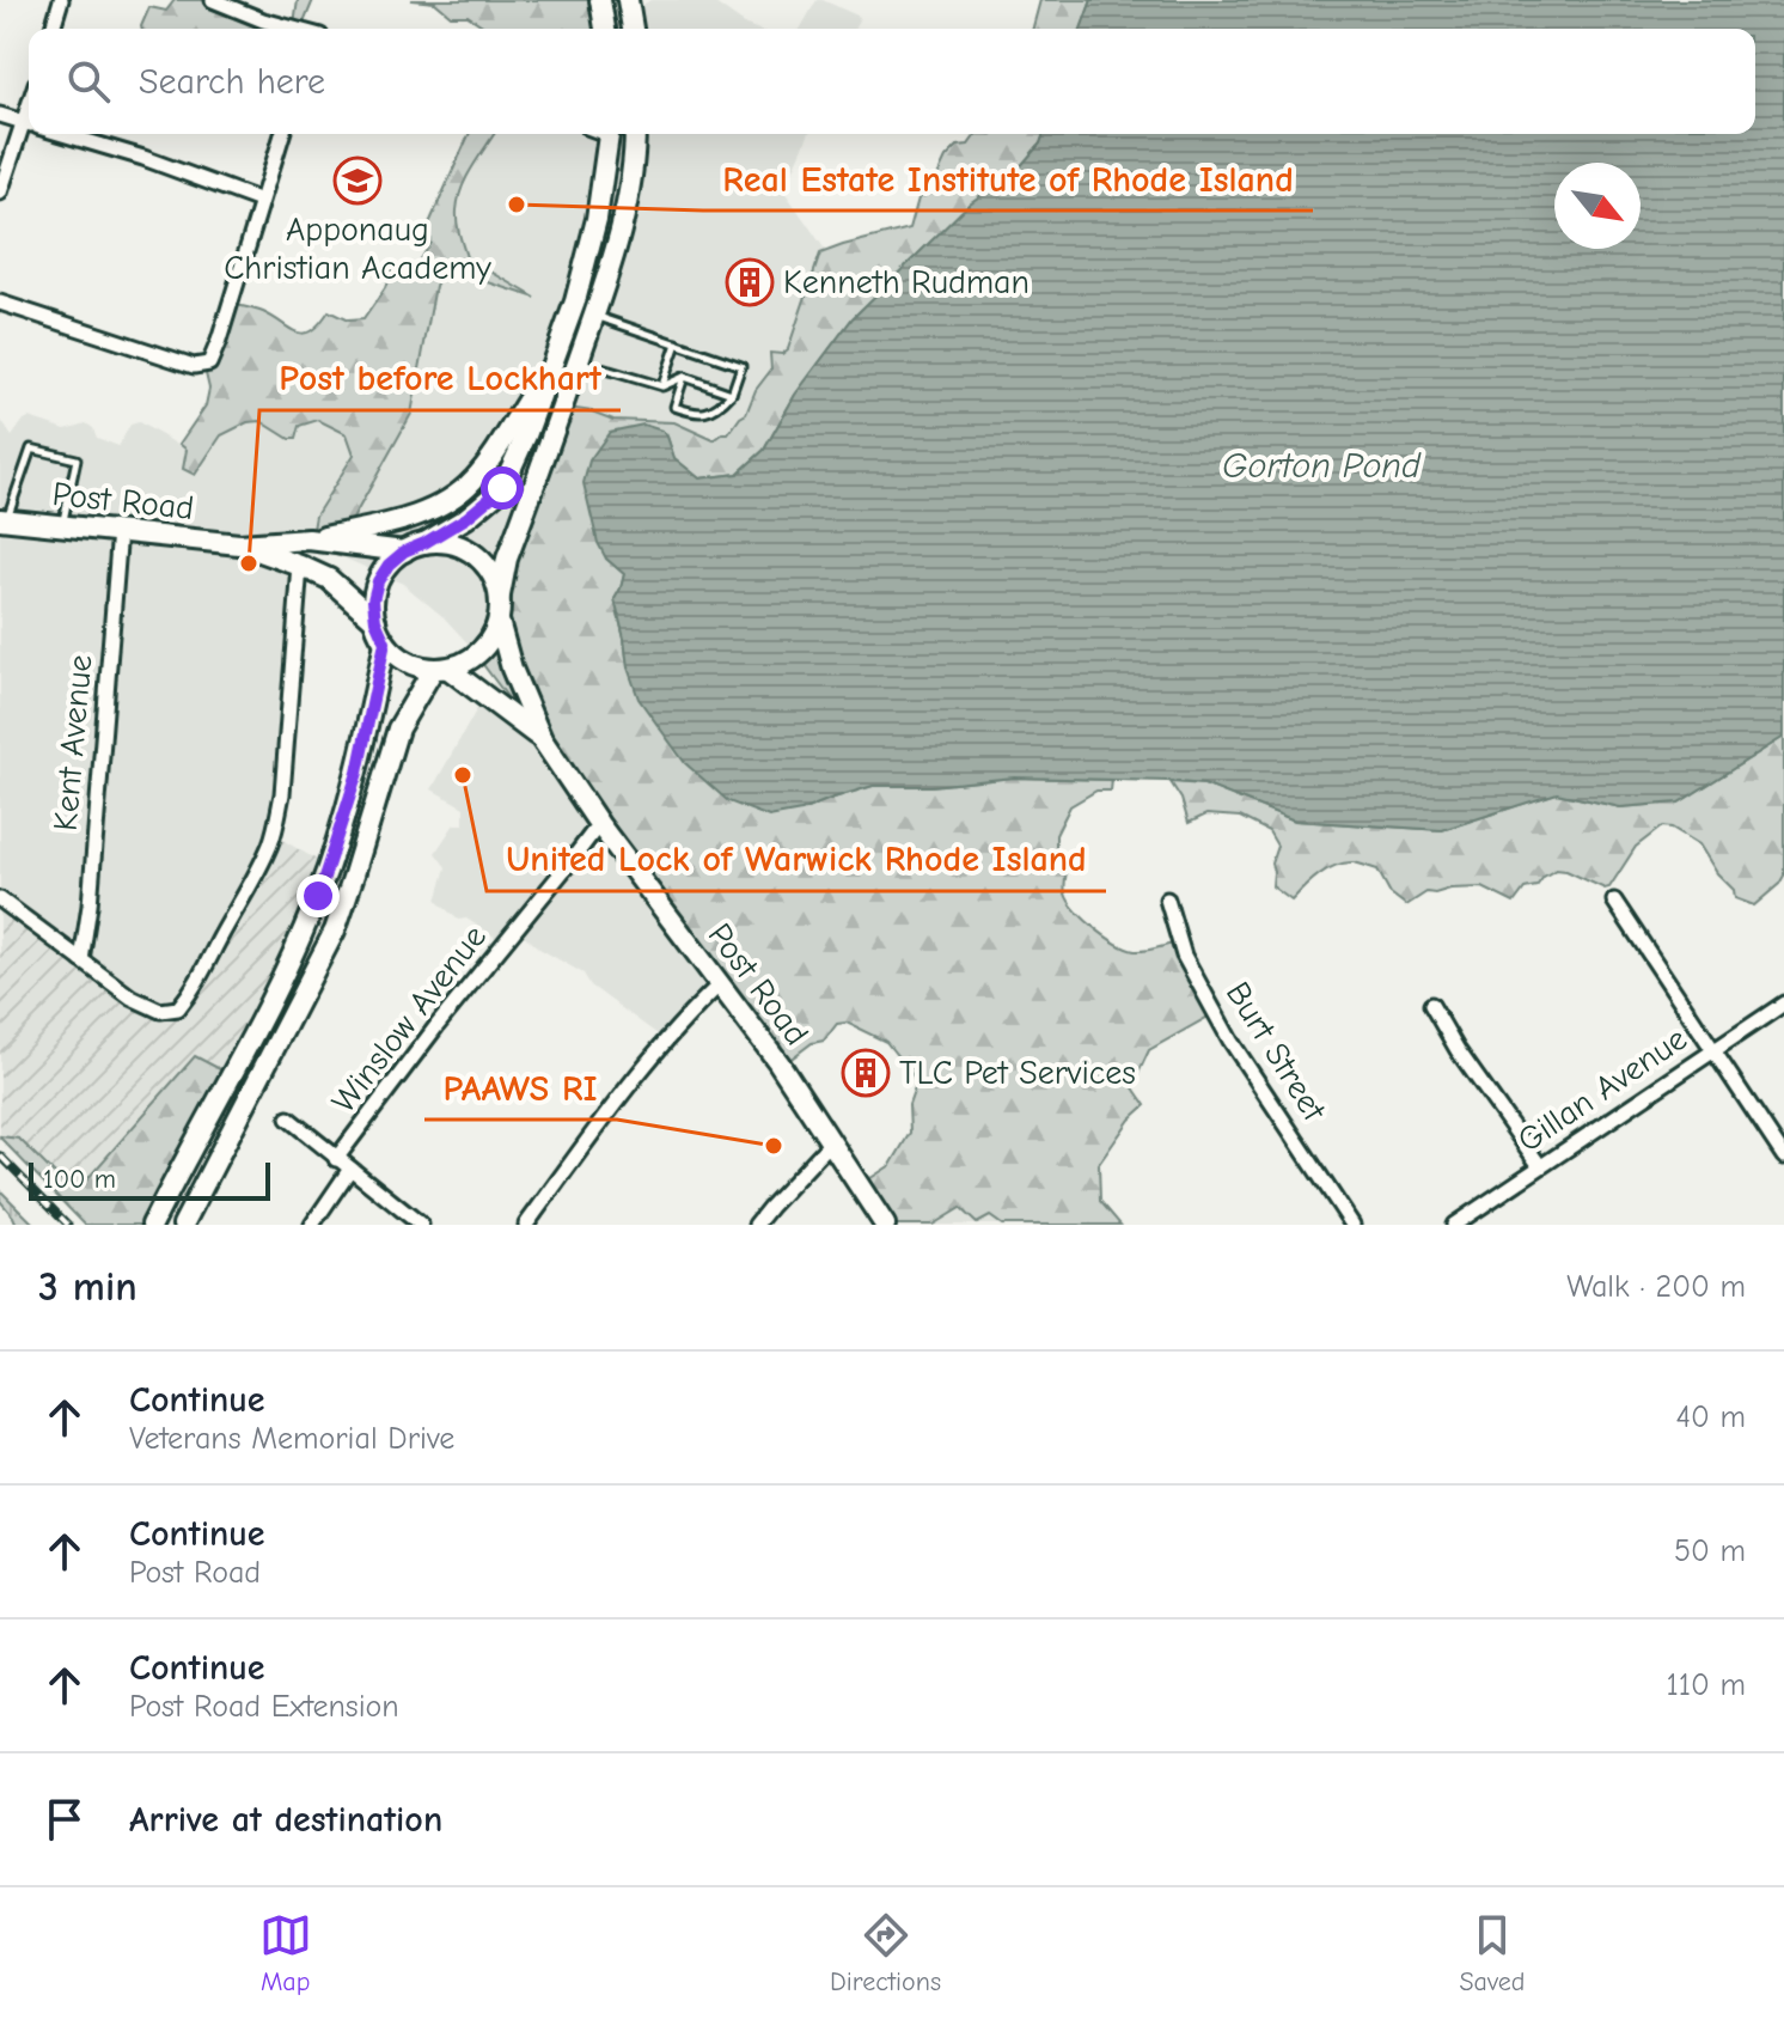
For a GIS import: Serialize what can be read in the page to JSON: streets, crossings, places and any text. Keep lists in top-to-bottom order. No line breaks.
{"streets":{"main road":["Post Road"],"street":["Kent Avenue","Winslow Avenue","Burt Street","Gillan Avenue"]},"crossings":[["Post Road","Kent Avenue"],["Post Road","Winslow Avenue"]],"water":["Gorton Pond"],"places":{"school or university":["Apponaug Christian Academy"],"other":["Real Estate Institute of Rhode Island","Post before Lockhart","United Lock of Warwick Rhode Island","PAAWS RI"],"building":["Kenneth Rudman","TLC Pet Services"]},"scale_bar":"100 m","north":"bottom right","page":{"search":"Search here","scale":"100 m","heading":["3 min","Walk · 200 m"],"list":[["Continue","Veterans Memorial Drive","40 m"],["Continue","Post Road","50 m"],["Continue","Post Road Extension","110 m"],"Arrive at destination"],"nav":["Map","Directions","Saved"]}}
